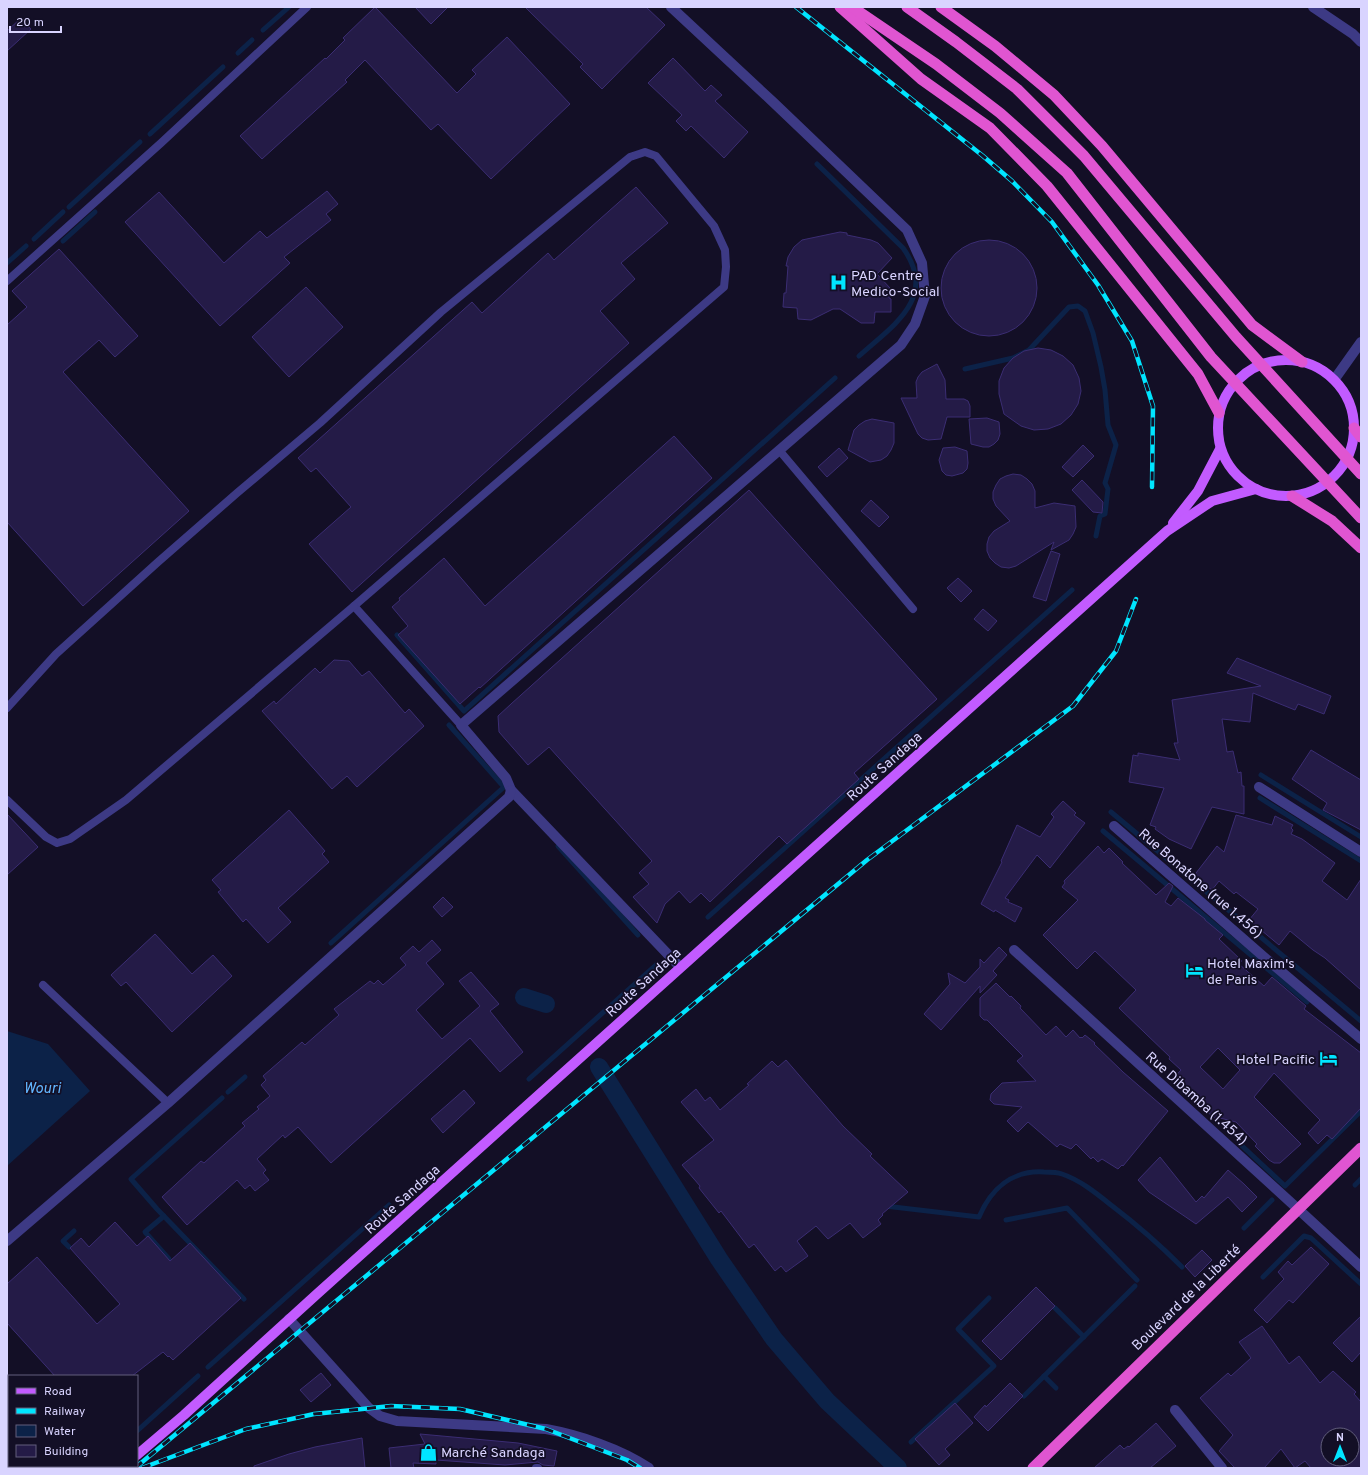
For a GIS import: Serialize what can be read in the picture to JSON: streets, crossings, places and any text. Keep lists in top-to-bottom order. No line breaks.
{"streets":{"highway":["Boulevard de la Liberté"],"main road":["Route Sandaga"],"street":["Rue Bonatone (rue 1.456)","Rue Dibamba (1.454)"]},"crossings":[["Rue Dibamba (1.454)","Boulevard de la Liberté"]],"water":["Wouri"],"places":{"hospital":["PAD Centre Medico-Social"],"hotel":["Hotel Maxim's de Paris","Hotel Pacific"],"shop":["Marché Sandaga"]},"legend":["Road","Railway","Water","Building"],"scale_bar":"20 m","north":"top"}
